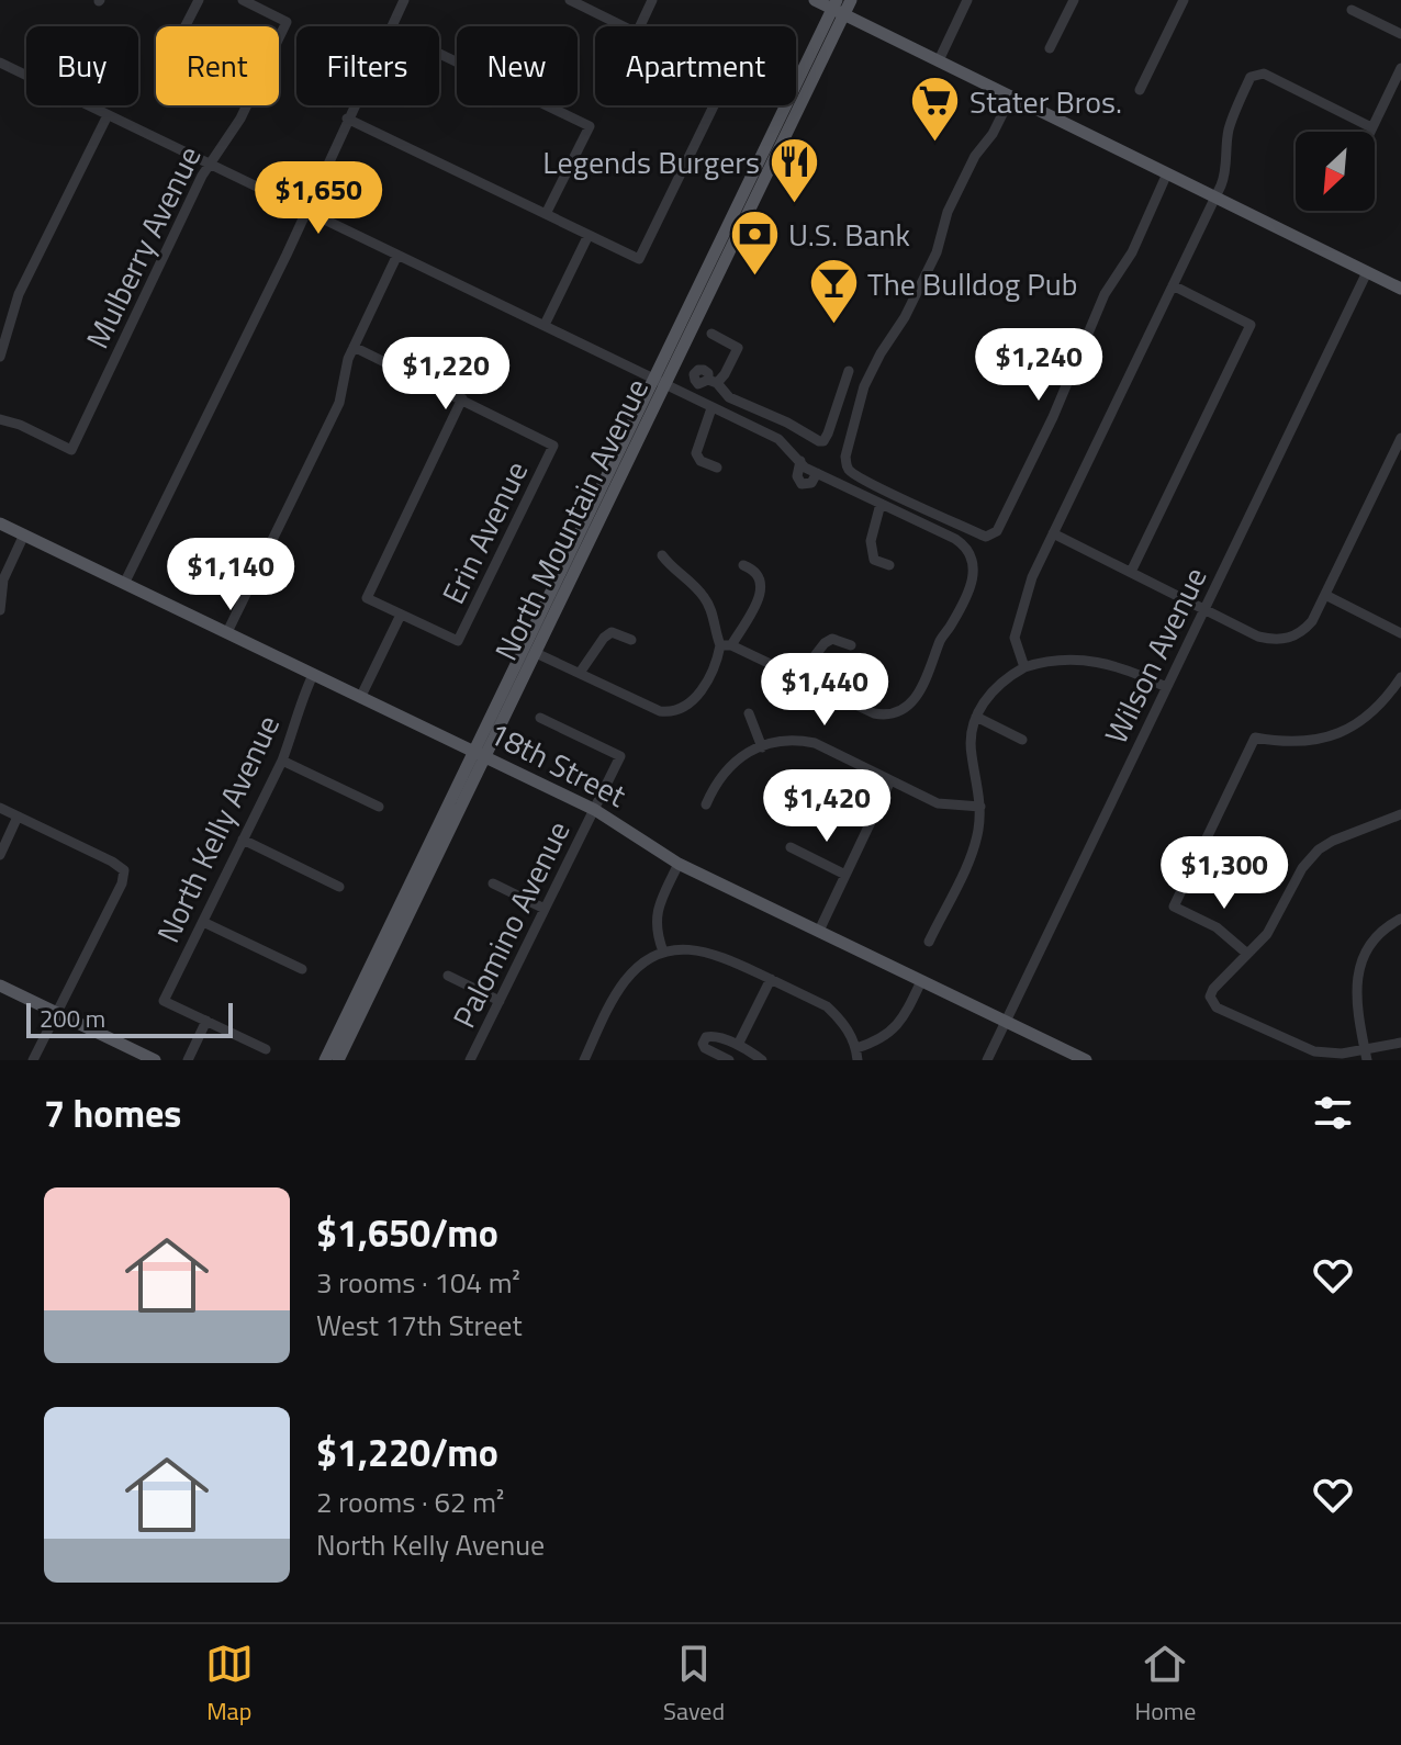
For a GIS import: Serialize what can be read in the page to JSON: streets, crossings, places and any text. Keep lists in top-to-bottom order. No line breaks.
{"streets":{"main road":["North Mountain Avenue","18th Street"],"street":["Mulberry Avenue","Erin Avenue","Wilson Avenue","North Kelly Avenue","Palomino Avenue"]},"crossings":[["North Mountain Avenue","18th Street"],["Wilson Avenue","18th Street"],["18th Street","North Kelly Avenue"],["18th Street","Palomino Avenue"]],"places":{"supermarket":["Stater Bros."],"restaurant":["Legends Burgers"],"bank":["U.S. Bank"],"bar":["The Bulldog Pub"]},"scale_bar":"200 m","north":"bottom left","page":{"chip":["Buy","Rent","Filters","New","Apartment"],"price":["$1,650","$1,240","$1,220","$1,140","$1,440","$1,420","$1,300"],"scale":"200 m","heading":"7 homes","list":[{"name":"$1,650/mo","note":"3 rooms · 104 m² · West 17th Street"},{"name":"$1,220/mo","note":"2 rooms · 62 m² · North Kelly Avenue"}],"tabs":["Map","Saved","Home"]}}
